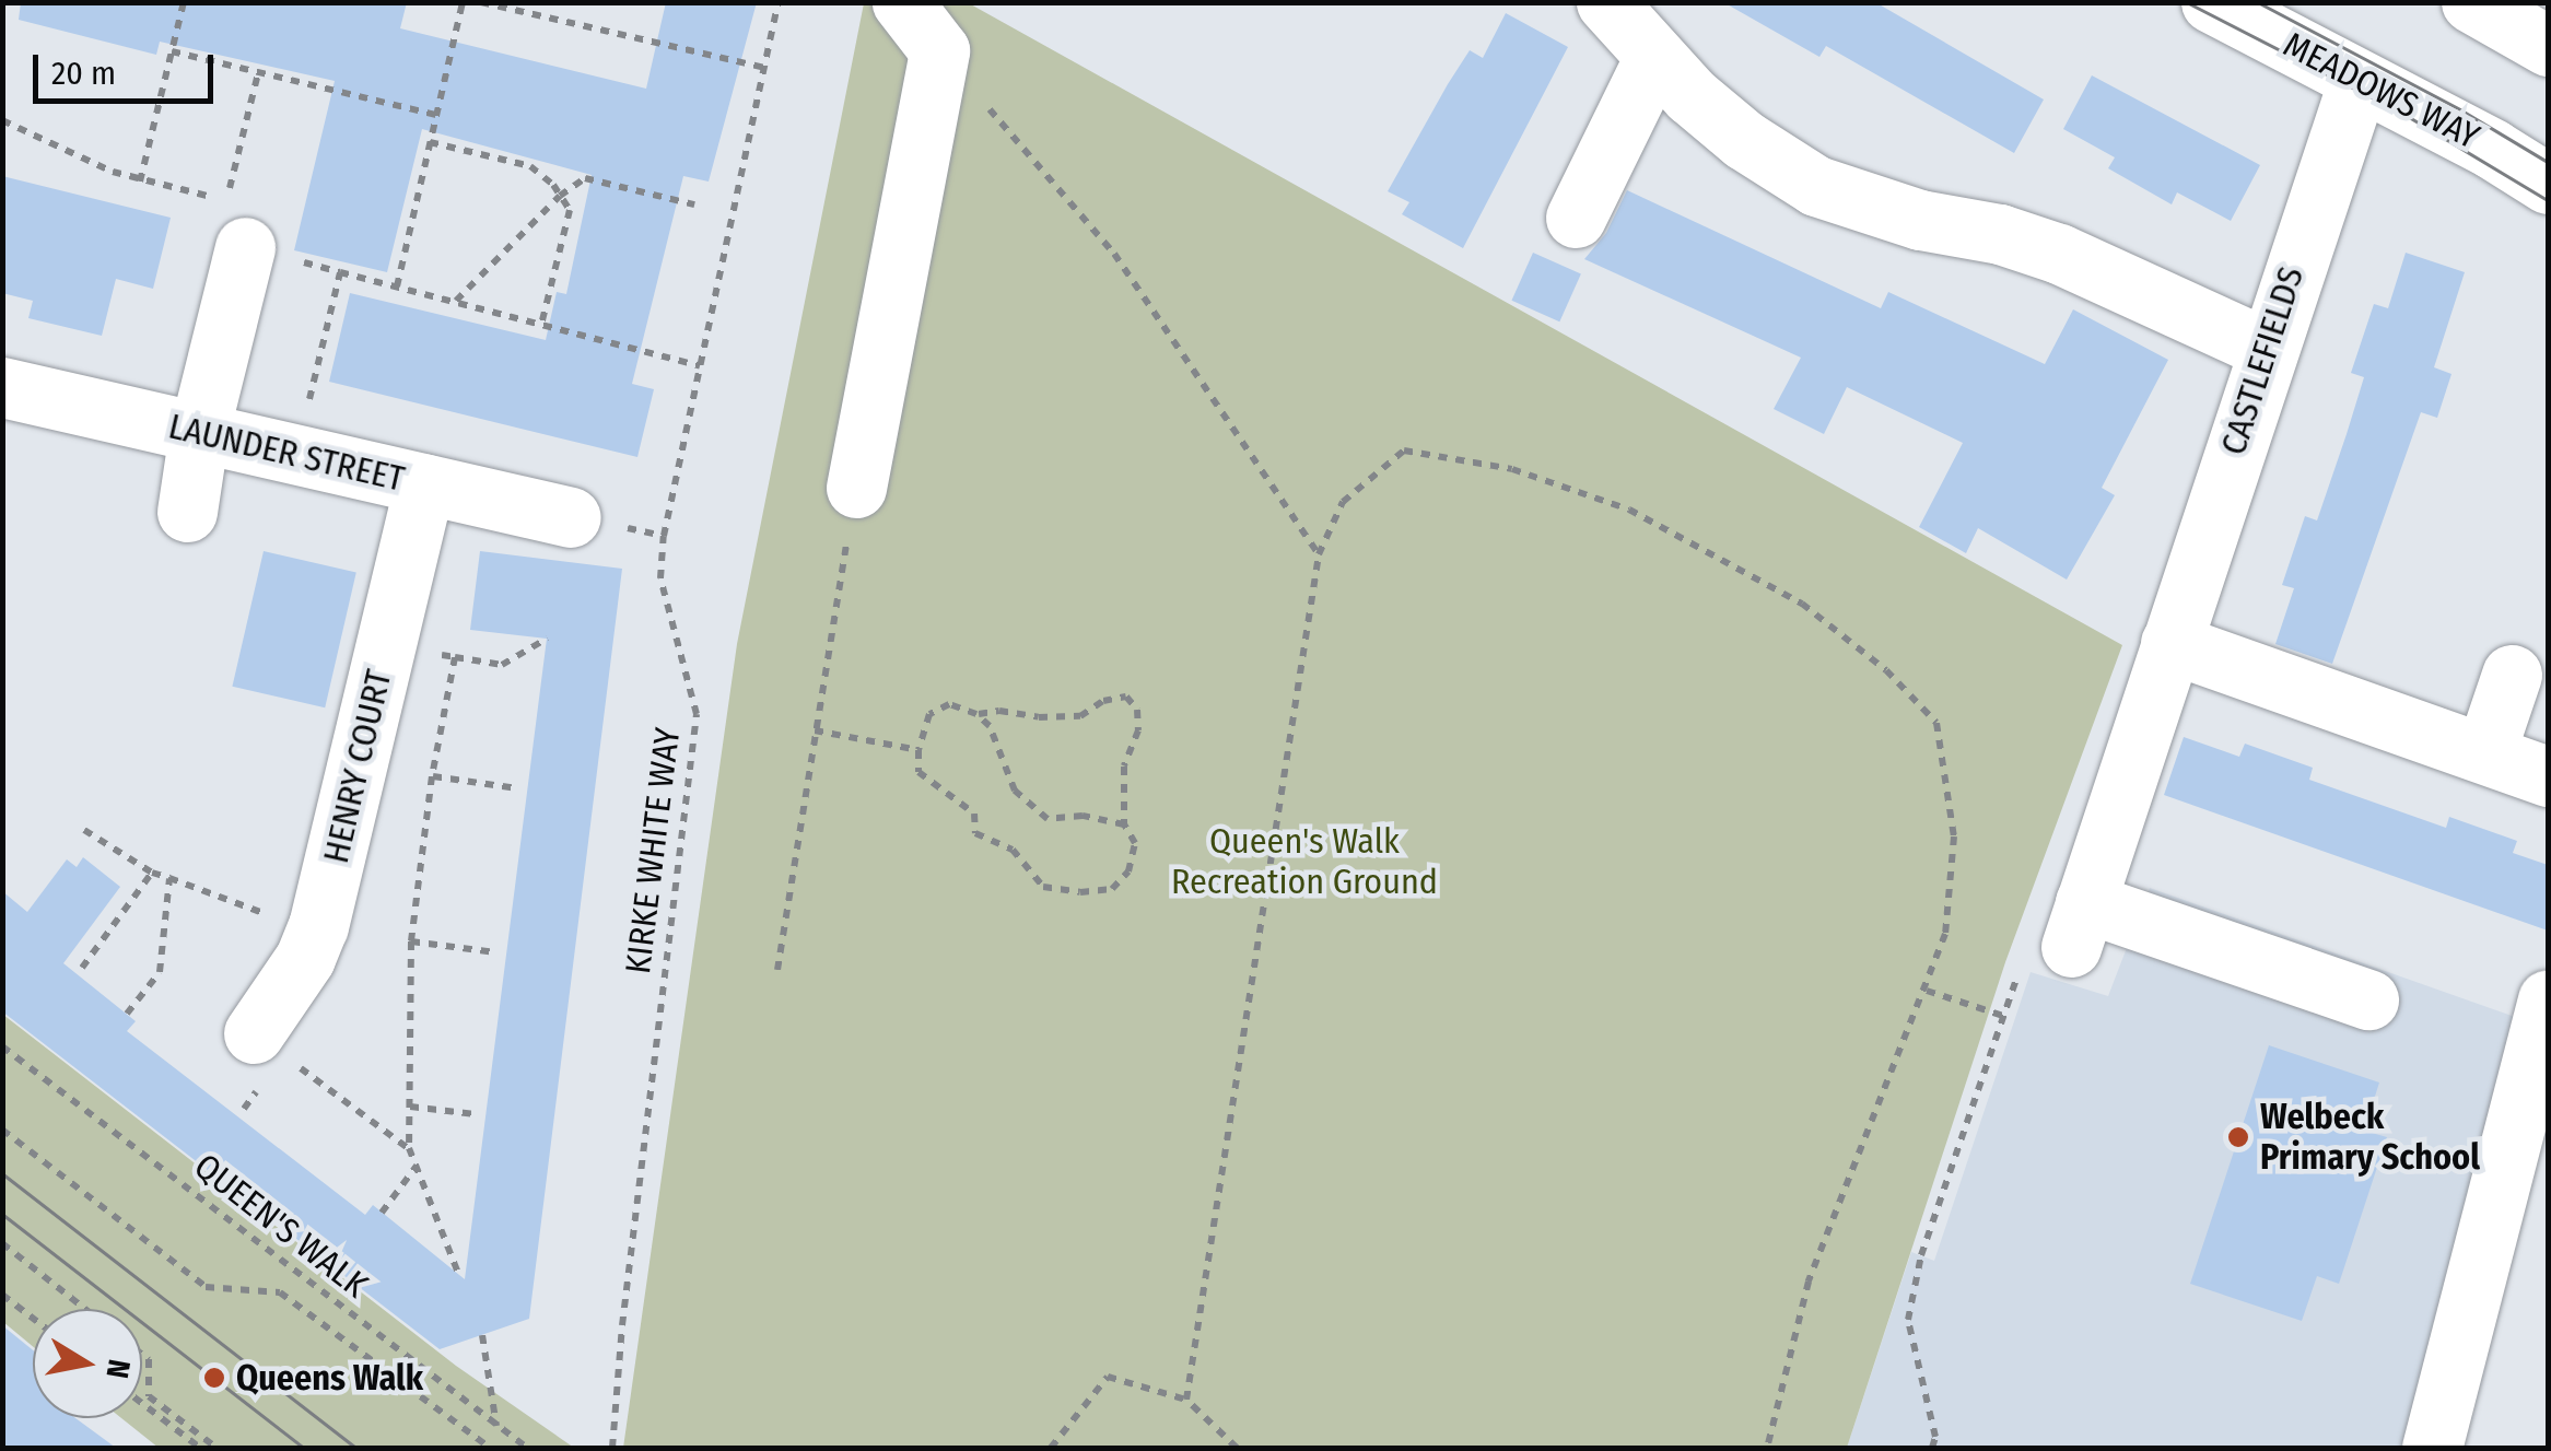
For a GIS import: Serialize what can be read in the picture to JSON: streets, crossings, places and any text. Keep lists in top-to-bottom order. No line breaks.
{"streets":{"street":["MEADOWS WAY","CASTLEFIELDS","LAUNDER STREET","HENRY COURT"],"path":["KIRKE WHITE WAY","QUEEN'S WALK"]},"crossings":[["MEADOWS WAY","CASTLEFIELDS"],["LAUNDER STREET","HENRY COURT"]],"parks":["Queen's Walk Recreation Ground"],"places":["Welbeck Primary School","Queens Walk"],"scale_bar":"20 m","north":"right"}
